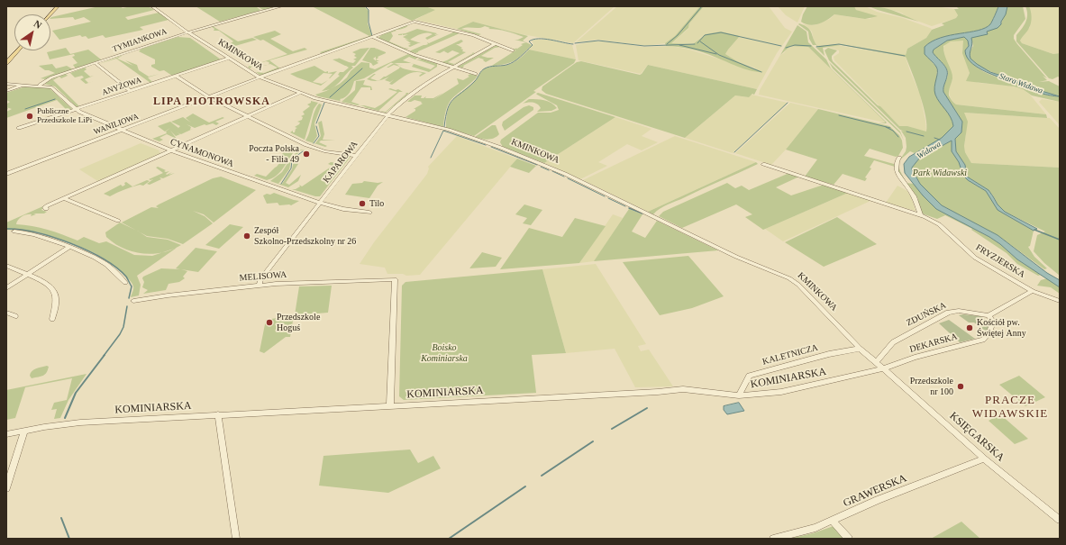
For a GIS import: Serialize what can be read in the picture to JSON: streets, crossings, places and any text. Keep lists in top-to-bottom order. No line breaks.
{"streets":{"street":["TYMIANKOWA","KMINKOWA","ANYŻOWA","WANILIOWA","CYNAMONOWA","KAPAROWA","FRYZJERSKA","MELISOWA","ZDUŃSKA","DEKARSKA","KALETNICZA","KOMINIARSKA","KSIĘGARSKA","GRAWERSKA"]},"crossings":[["TYMIANKOWA","KMINKOWA"],["TYMIANKOWA","CYNAMONOWA"],["KMINKOWA","ANYŻOWA"],["KMINKOWA","WANILIOWA"],["KMINKOWA","KAPAROWA"],["KMINKOWA","ZDUŃSKA"],["KMINKOWA","DEKARSKA"],["KMINKOWA","KALETNICZA"],["KMINKOWA","KOMINIARSKA"],["KMINKOWA","KSIĘGARSKA"],["ANYŻOWA","CYNAMONOWA"],["WANILIOWA","CYNAMONOWA"],["WANILIOWA","KAPAROWA"],["CYNAMONOWA","KAPAROWA"],["KAPAROWA","MELISOWA"],["MELISOWA","KOMINIARSKA"],["ZDUŃSKA","DEKARSKA"],["DEKARSKA","KOMINIARSKA"],["DEKARSKA","KSIĘGARSKA"],["KALETNICZA","KOMINIARSKA"],["KOMINIARSKA","KSIĘGARSKA"],["KSIĘGARSKA","GRAWERSKA"]],"districts":["LIPA PIOTROWSKA","PRACZE WIDAWSKIE"],"water":["Stara Widawa","Widawa"],"parks":["Park Widawski","Boisko Kominiarska"],"places":["Publiczne Przedszkole LiPi","Poczta Polska - Filia 49","Tilo","Zespół Szkolno-Przedszkolny nr 26","Przedszkole Hoguś","Kościół pw. Świętej Anny","Przedszkole nr 100"],"north":"top right"}
